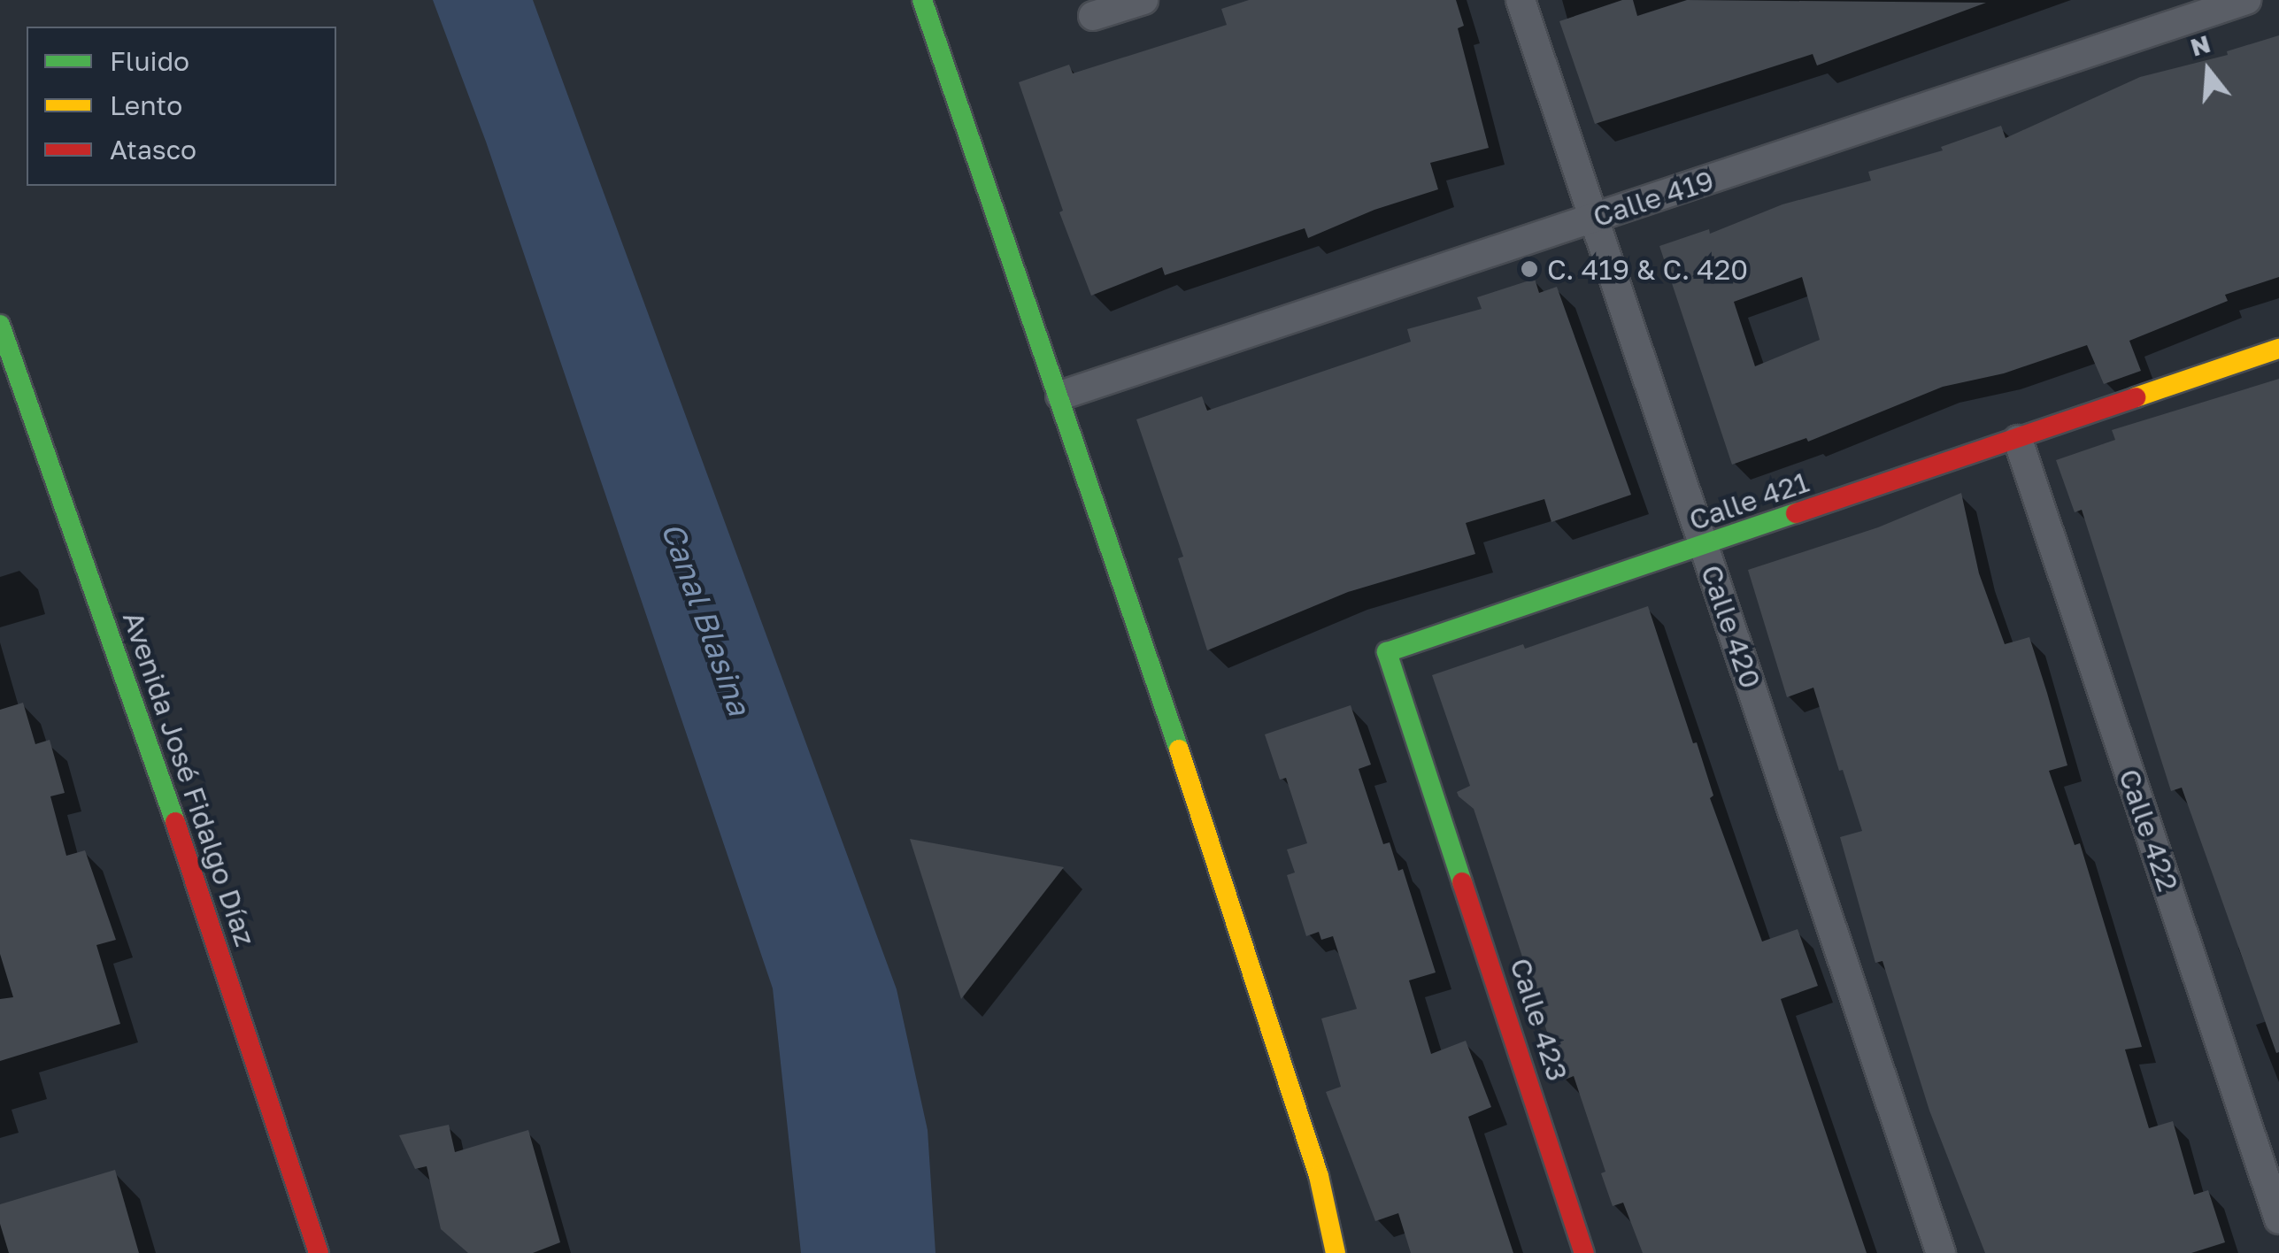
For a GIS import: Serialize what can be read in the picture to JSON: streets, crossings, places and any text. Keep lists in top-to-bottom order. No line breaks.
{"streets":{"street":["Calle 419","Calle 421","Calle 420","Avenida José Fidalgo Díaz","Calle 422","Calle 423"]},"crossings":[["Calle 419","Calle 420"],["Calle 421","Calle 420"],["Calle 421","Calle 422"],["Calle 421","Calle 423"]],"water":["Canal Blasina"],"places":["C. 419 & C. 420"],"legend":["Fluido","Lento","Atasco"],"north":"top"}
